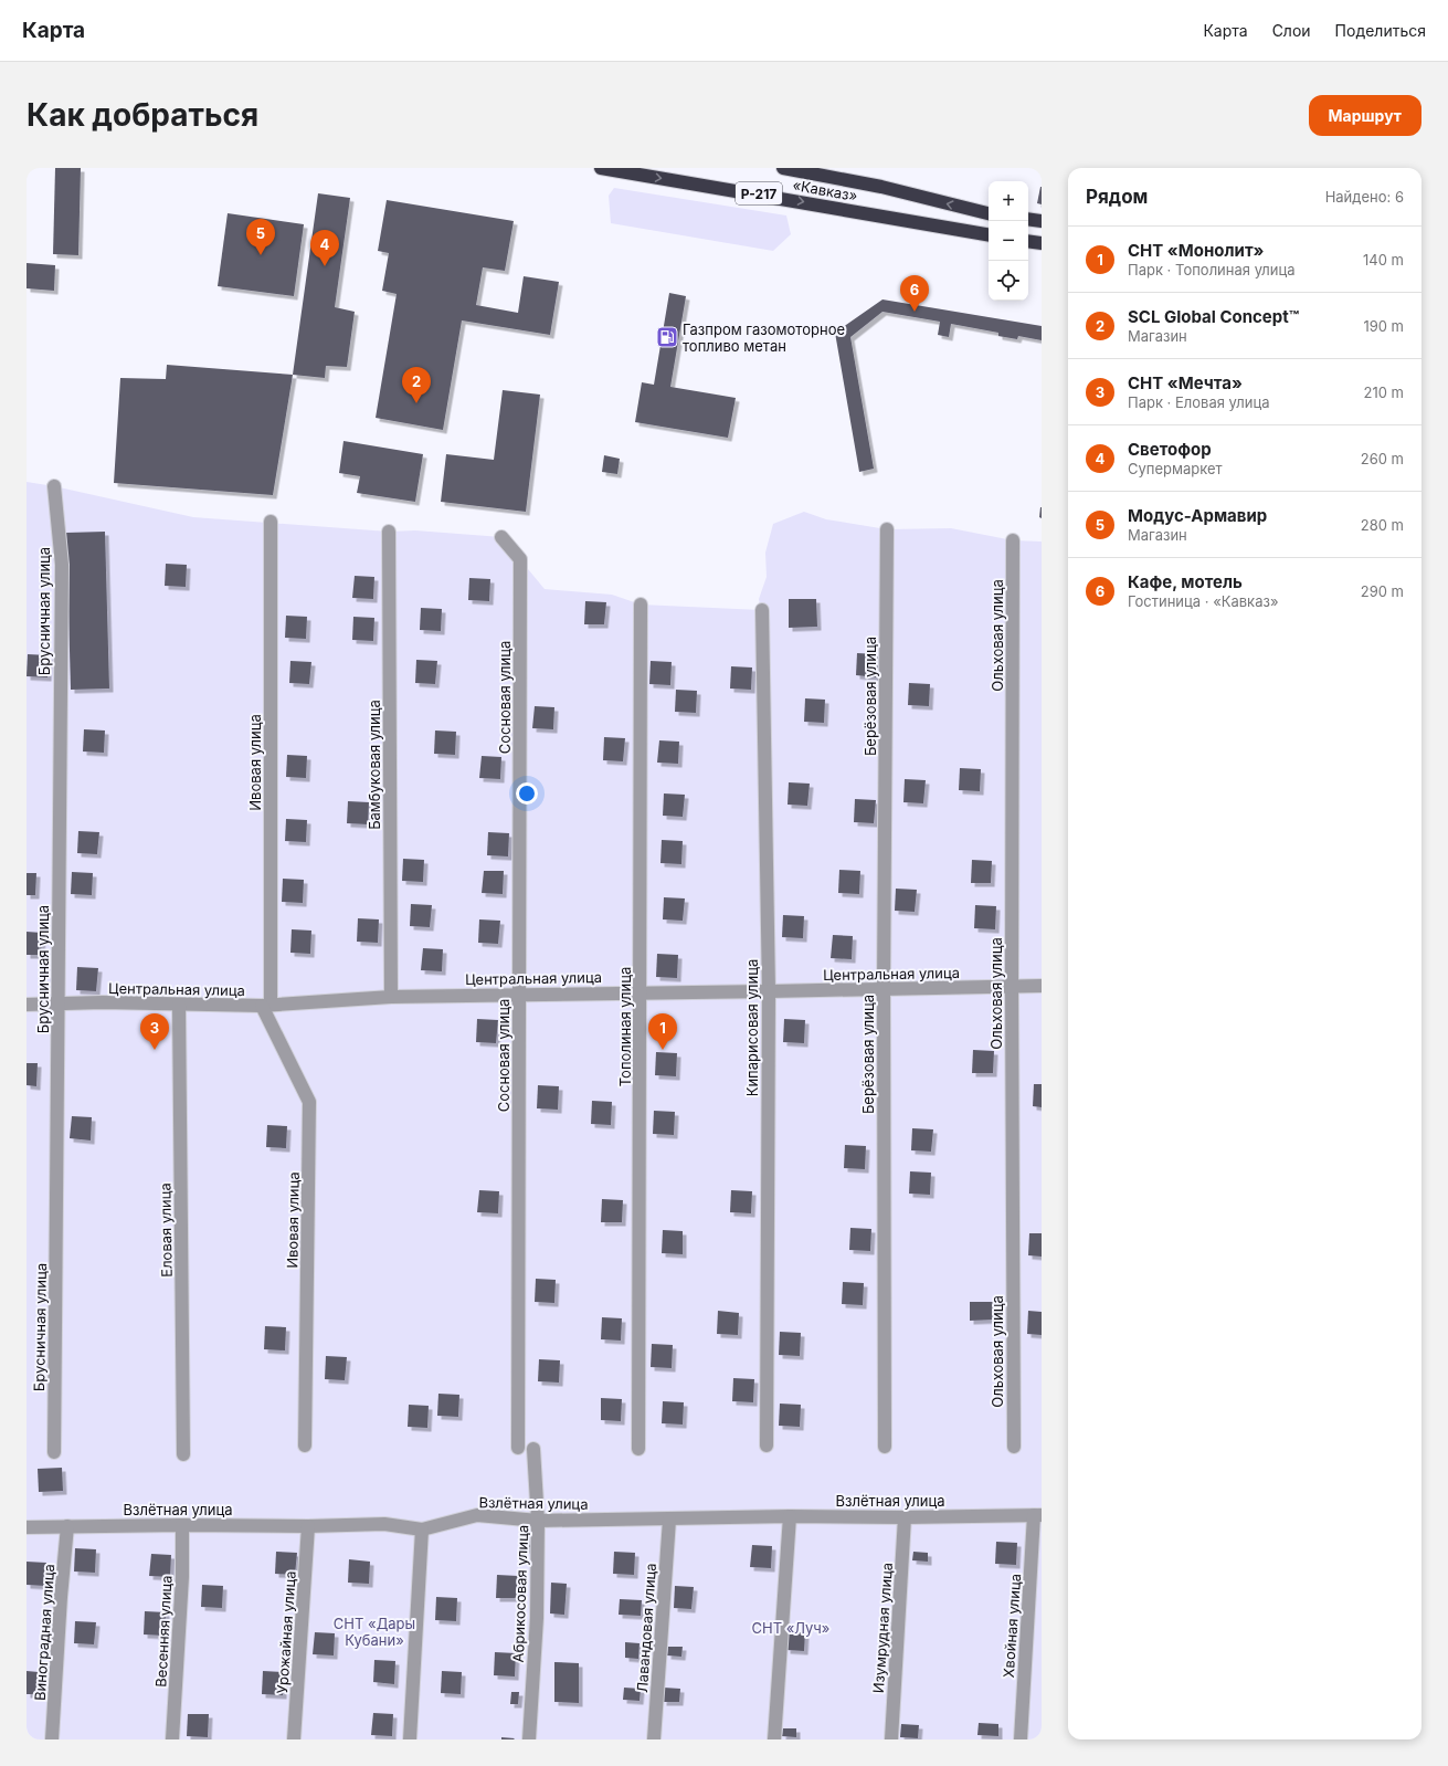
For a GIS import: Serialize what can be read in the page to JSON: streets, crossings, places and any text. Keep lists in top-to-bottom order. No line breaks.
{"streets":{"highway":["«Кавказ»","Р-217"],"street":["Брусничная улица","Ольховая улица","Берёзовая улица","Сосновая улица","Ивовая улица","Бамбуковая улица","Центральная улица","Тополиная улица","Кипарисовая улица","Еловая улица","Взлётная улица","Абрикосовая улица","Хвойная улица","Лавандовая улица","Изумрудная улица","Весенняя улица","Виноградная улица","Урожайная улица"]},"crossings":[["Брусничная улица","Центральная улица"],["Ольховая улица","Центральная улица"],["Берёзовая улица","Центральная улица"],["Сосновая улица","Центральная улица"],["Ивовая улица","Центральная улица"],["Бамбуковая улица","Центральная улица"],["Центральная улица","Тополиная улица"],["Центральная улица","Кипарисовая улица"],["Центральная улица","Еловая улица"],["Взлётная улица","Абрикосовая улица"],["Взлётная улица","Хвойная улица"],["Взлётная улица","Лавандовая улица"],["Взлётная улица","Изумрудная улица"],["Взлётная улица","Весенняя улица"],["Взлётная улица","Виноградная улица"],["Взлётная улица","Урожайная улица"]],"parks":["СНТ «Дары Кубани»","СНТ «Луч»"],"places":{"fuel station":["Газпром газомоторное топливо метан"]},"page":{"header":"Карта","nav":["Карта","Слои","Поделиться"],"buttons":"Маршрут","title":"Как добраться","heading":["Рядом","Найдено: 6"],"map_buttons":["+","−"],"pins":["5","4","6","2","1","3"],"list":[{"mark":"1","name":"СНТ «Монолит»","note":"Парк · Тополиная улица","value":"140 m"},{"mark":"2","name":"SCL Global Concept™","note":"Магазин","value":"190 m"},{"mark":"3","name":"СНТ «Мечта»","note":"Парк · Еловая улица","value":"210 m"},{"mark":"4","name":"Светофор","note":"Супермаркет","value":"260 m"},{"mark":"5","name":"Модус-Армавир","note":"Магазин","value":"280 m"},{"mark":"6","name":"Кафе, мотель","note":"Гостиница · «Кавказ»","value":"290 m"}]}}
